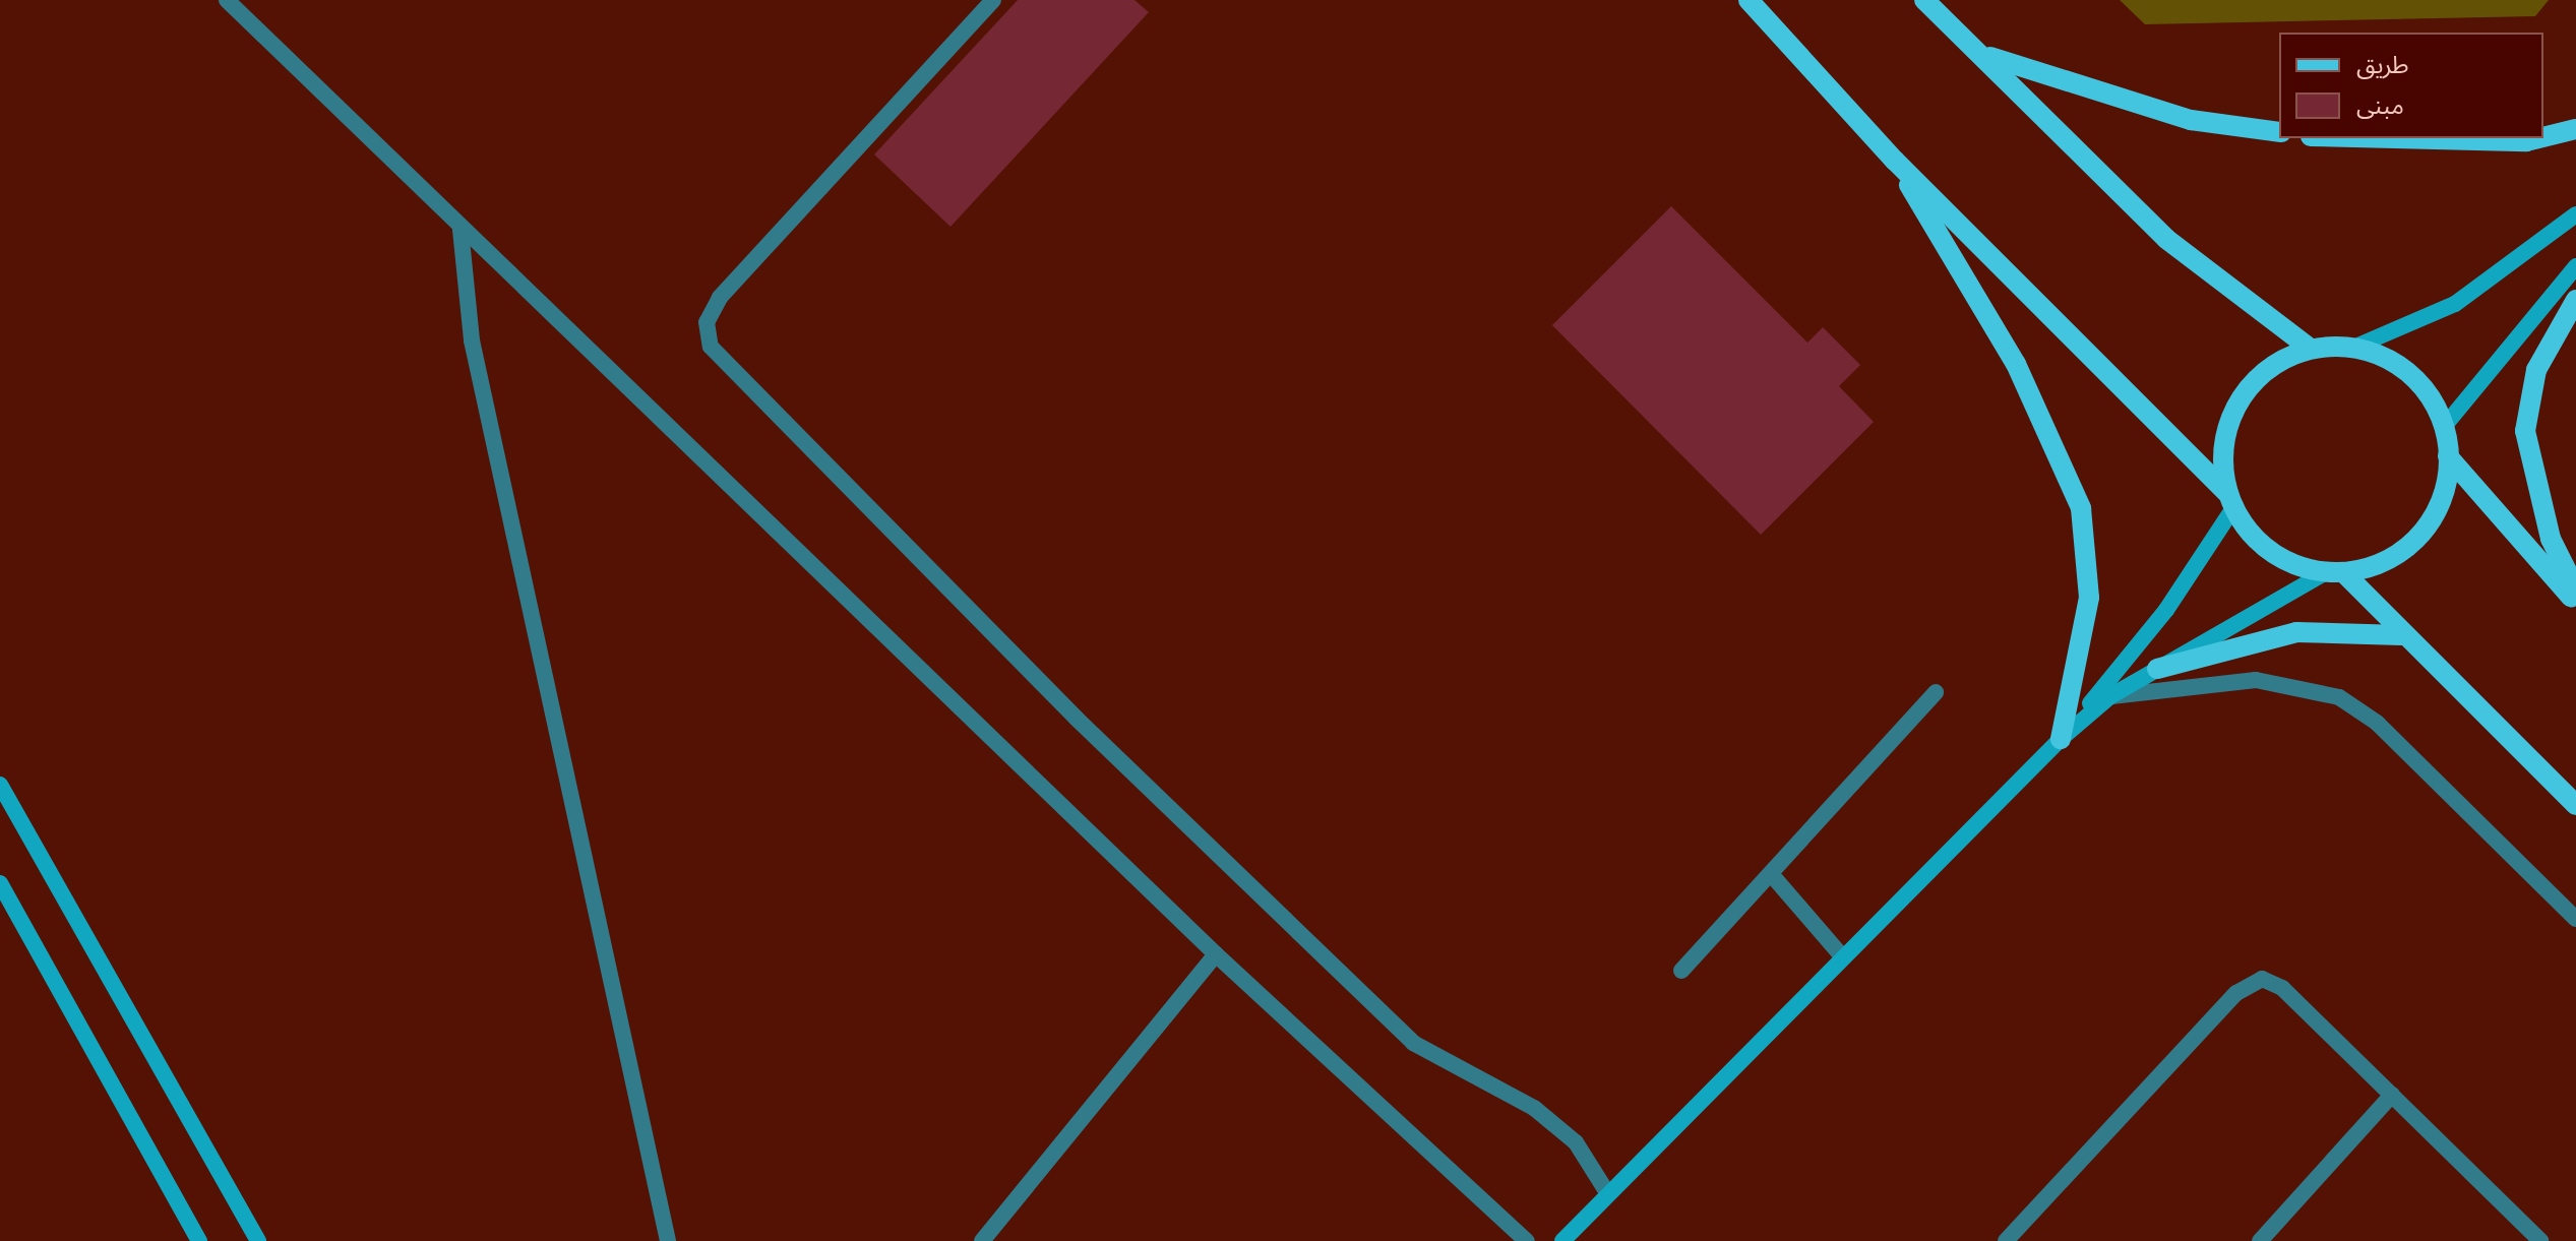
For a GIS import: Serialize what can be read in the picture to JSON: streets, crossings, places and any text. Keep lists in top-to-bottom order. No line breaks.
{"legend":["طريق","مبنى"]}
